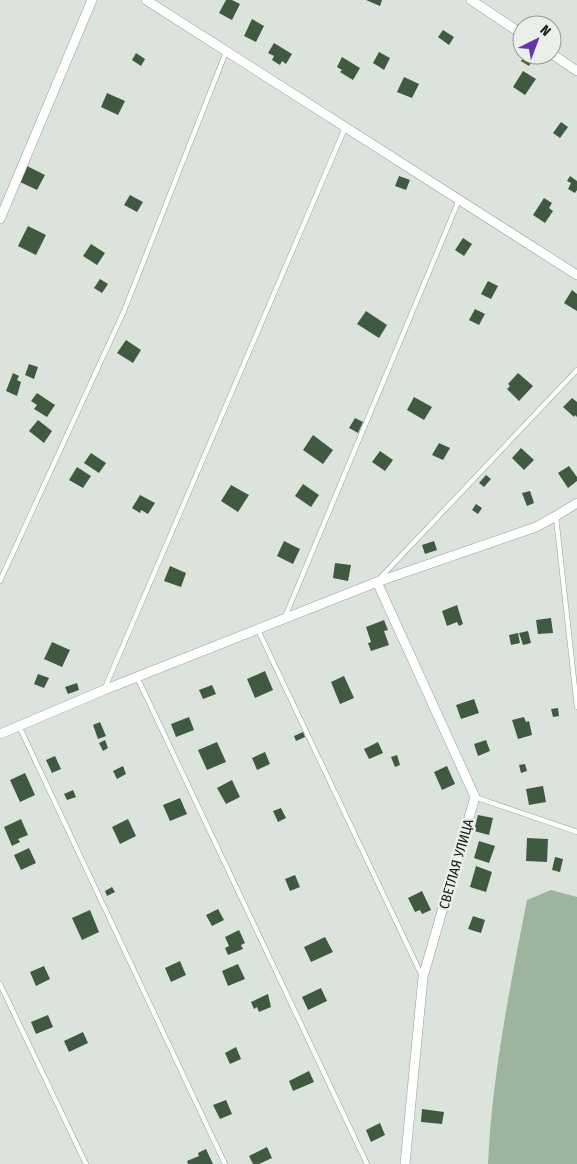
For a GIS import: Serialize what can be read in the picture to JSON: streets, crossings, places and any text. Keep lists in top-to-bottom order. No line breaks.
{"streets":{"street":["СВЕТЛАЯ УЛИЦА"]},"north":"top right"}
